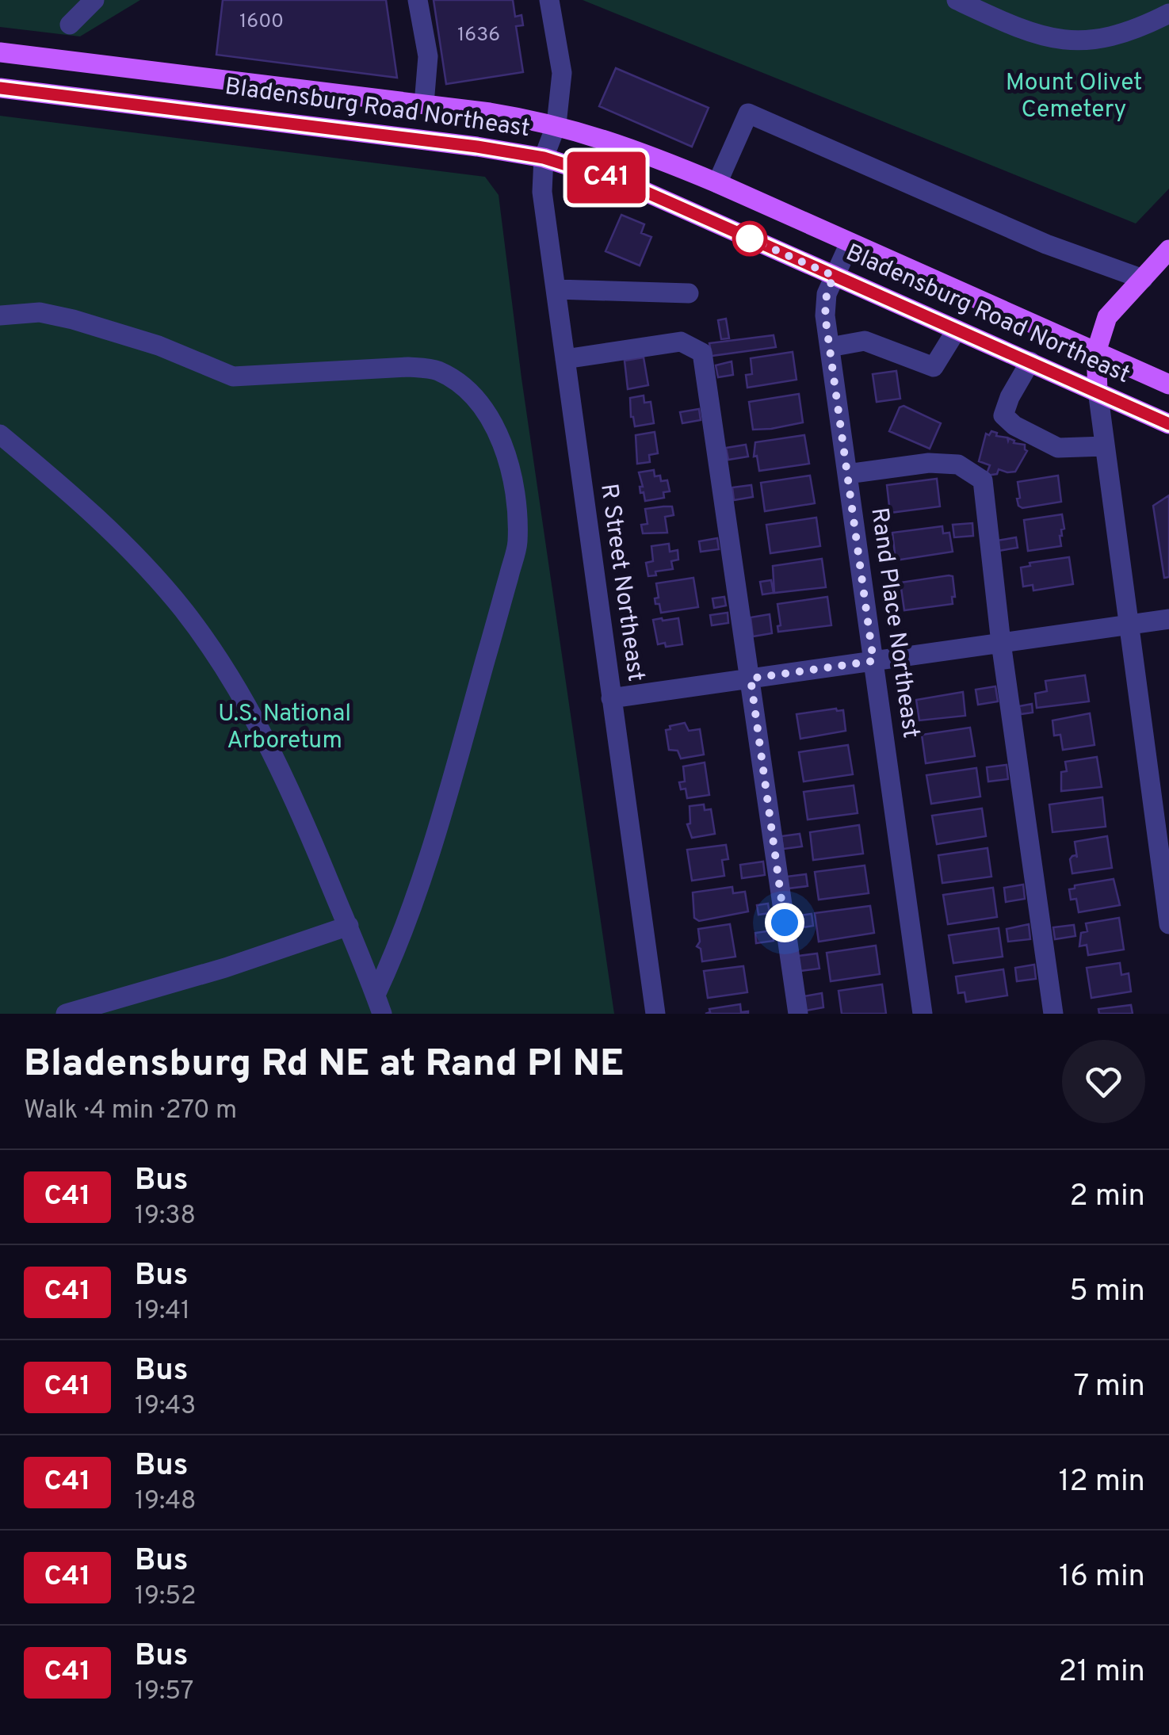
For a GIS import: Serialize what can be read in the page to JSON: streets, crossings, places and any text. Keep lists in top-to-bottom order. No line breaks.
{"streets":{"main road":["Bladensburg Road Northeast"],"street":["R Street Northeast","Rand Place Northeast"]},"crossings":[["Bladensburg Road Northeast","R Street Northeast"],["Bladensburg Road Northeast","Rand Place Northeast"]],"parks":["Mount Olivet Cemetery","U.S. National Arboretum"],"lines":["bus line C41"],"house_numbers":["1600","1636"],"page":{"on_map":"C41","heading":["Bladensburg Rd NE at Rand Pl NE","Walk · 4 min · 270 m"],"list":[{"mark":"C41","name":"Bus","note":"19:38","value":"2 min"},{"mark":"C41","name":"Bus","note":"19:41","value":"5 min"},{"mark":"C41","name":"Bus","note":"19:43","value":"7 min"},{"mark":"C41","name":"Bus","note":"19:48","value":"12 min"},{"mark":"C41","name":"Bus","note":"19:52","value":"16 min"},{"mark":"C41","name":"Bus","note":"19:57","value":"21 min"}]}}
